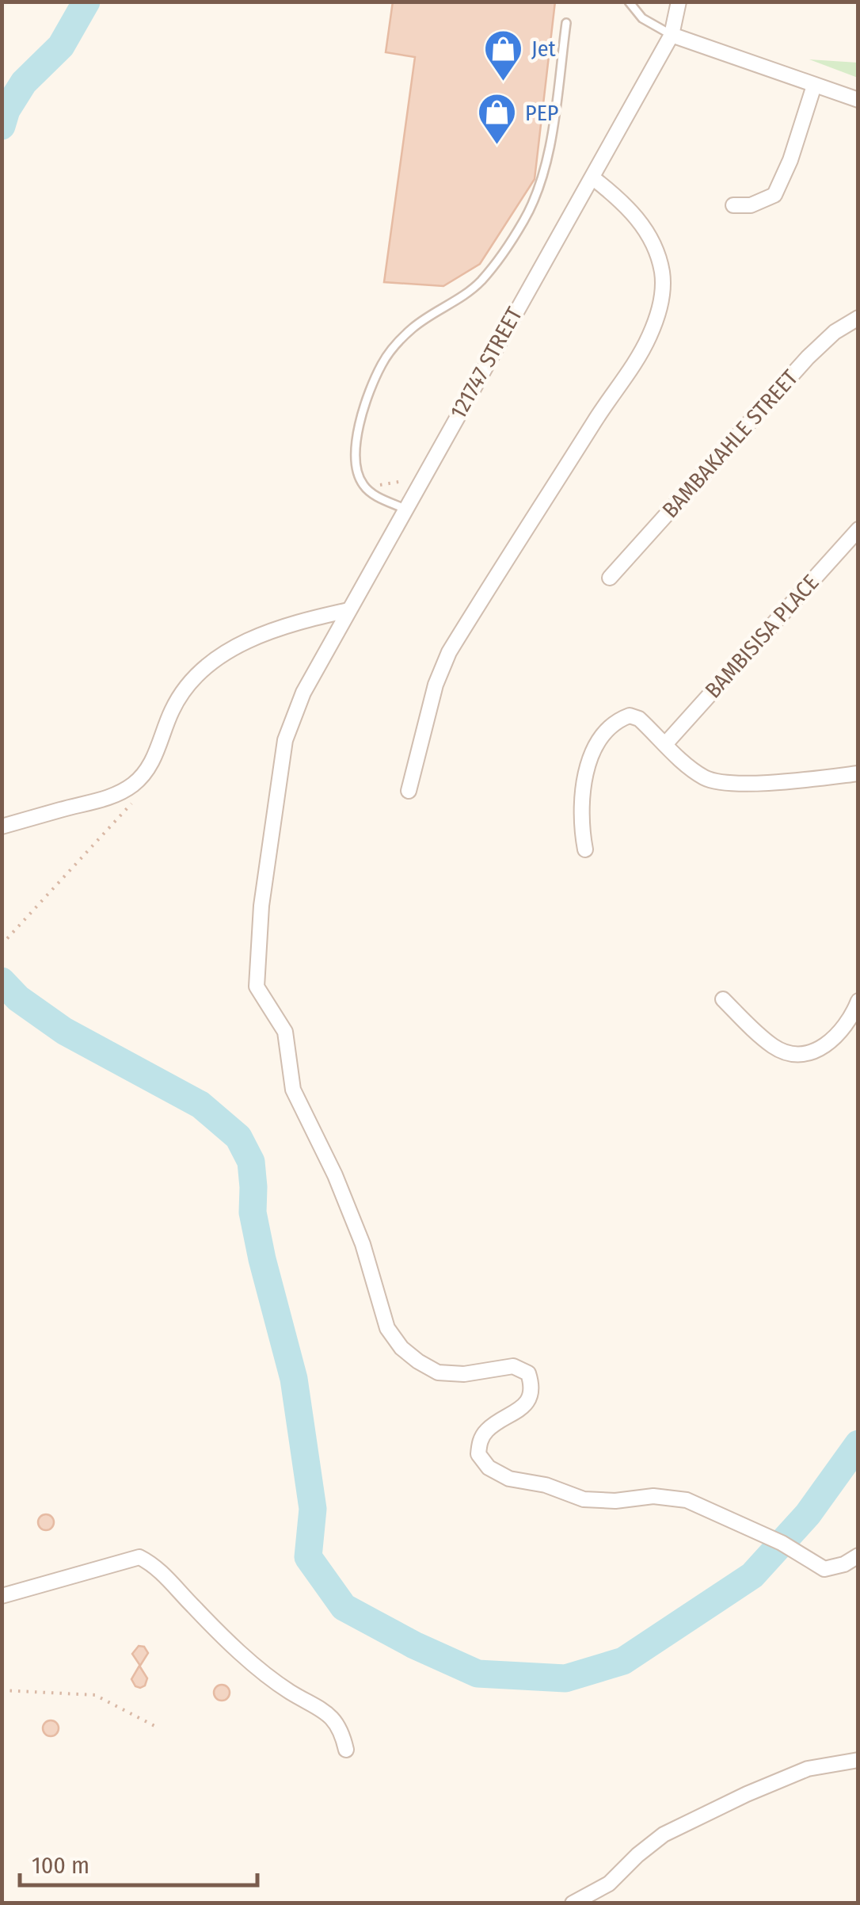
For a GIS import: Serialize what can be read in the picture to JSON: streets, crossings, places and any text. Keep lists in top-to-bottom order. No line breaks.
{"streets":{"street":["121747 STREET","BAMBAKAHLE STREET","BAMBISISA PLACE"]},"places":{"shop":["Jet","PEP"]},"scale_bar":"100 m"}
